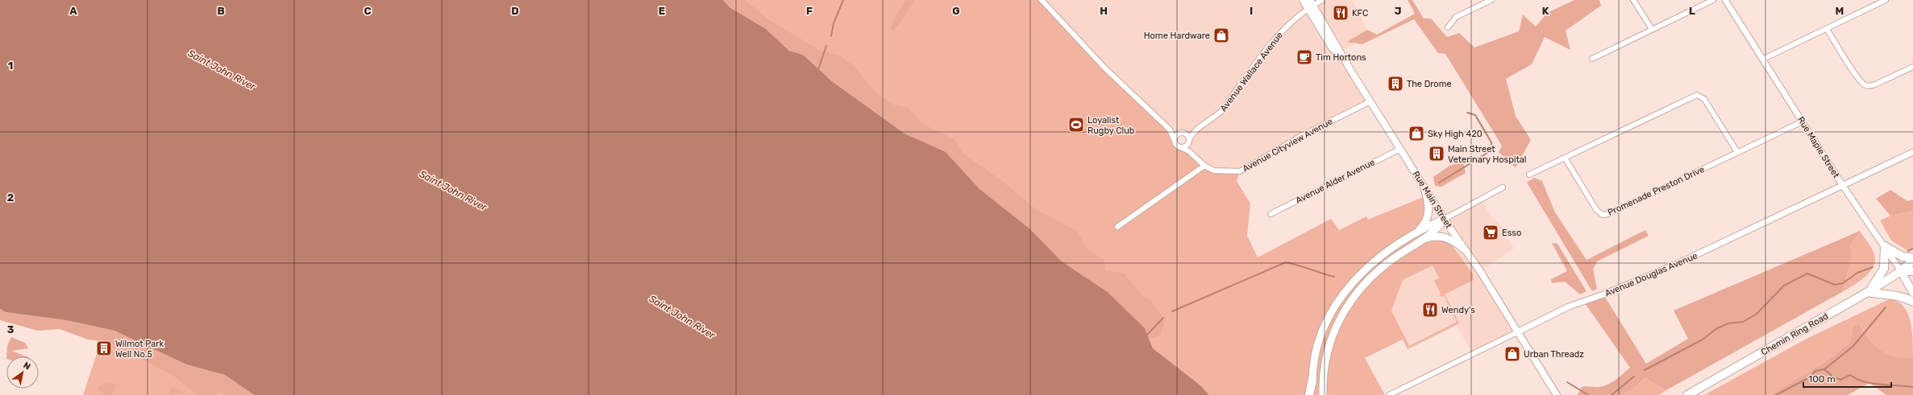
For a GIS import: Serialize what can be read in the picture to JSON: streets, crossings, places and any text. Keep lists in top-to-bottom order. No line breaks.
{"streets":{"highway":["Chemin Ring Road"],"main road":["Rue Maple Street","Rue Main Street"],"street":["Avenue Wallace Avenue","Avenue Cityview Avenue","Avenue Alder Avenue","Promenade Preston Drive","Avenue Douglas Avenue"]},"crossings":[["Avenue Wallace Avenue","Avenue Cityview Avenue"],["Avenue Wallace Avenue","Rue Main Street"],["Avenue Cityview Avenue","Rue Main Street"],["Rue Maple Street","Promenade Preston Drive"],["Rue Maple Street","Avenue Douglas Avenue"],["Rue Maple Street","Chemin Ring Road"],["Avenue Alder Avenue","Rue Main Street"],["Rue Main Street","Avenue Douglas Avenue"]],"water":["Saint John River"],"places":{"restaurant":["KFC","Wendy's"],"shop":["Home Hardware","Sky High 420","Urban Threadz"],"cafe":["Tim Hortons"],"building":["The Drome","Main Street Veterinary Hospital","Wilmot Park Well No.5"],"sports":["Loyalist Rugby Club"],"supermarket":["Esso"]},"scale_bar":"100 m","north":"top right","grid":{"columns":["A","B","C","D","E","F","G","H","I","J","K","L","M"],"rows":["1","2","3"]}}
